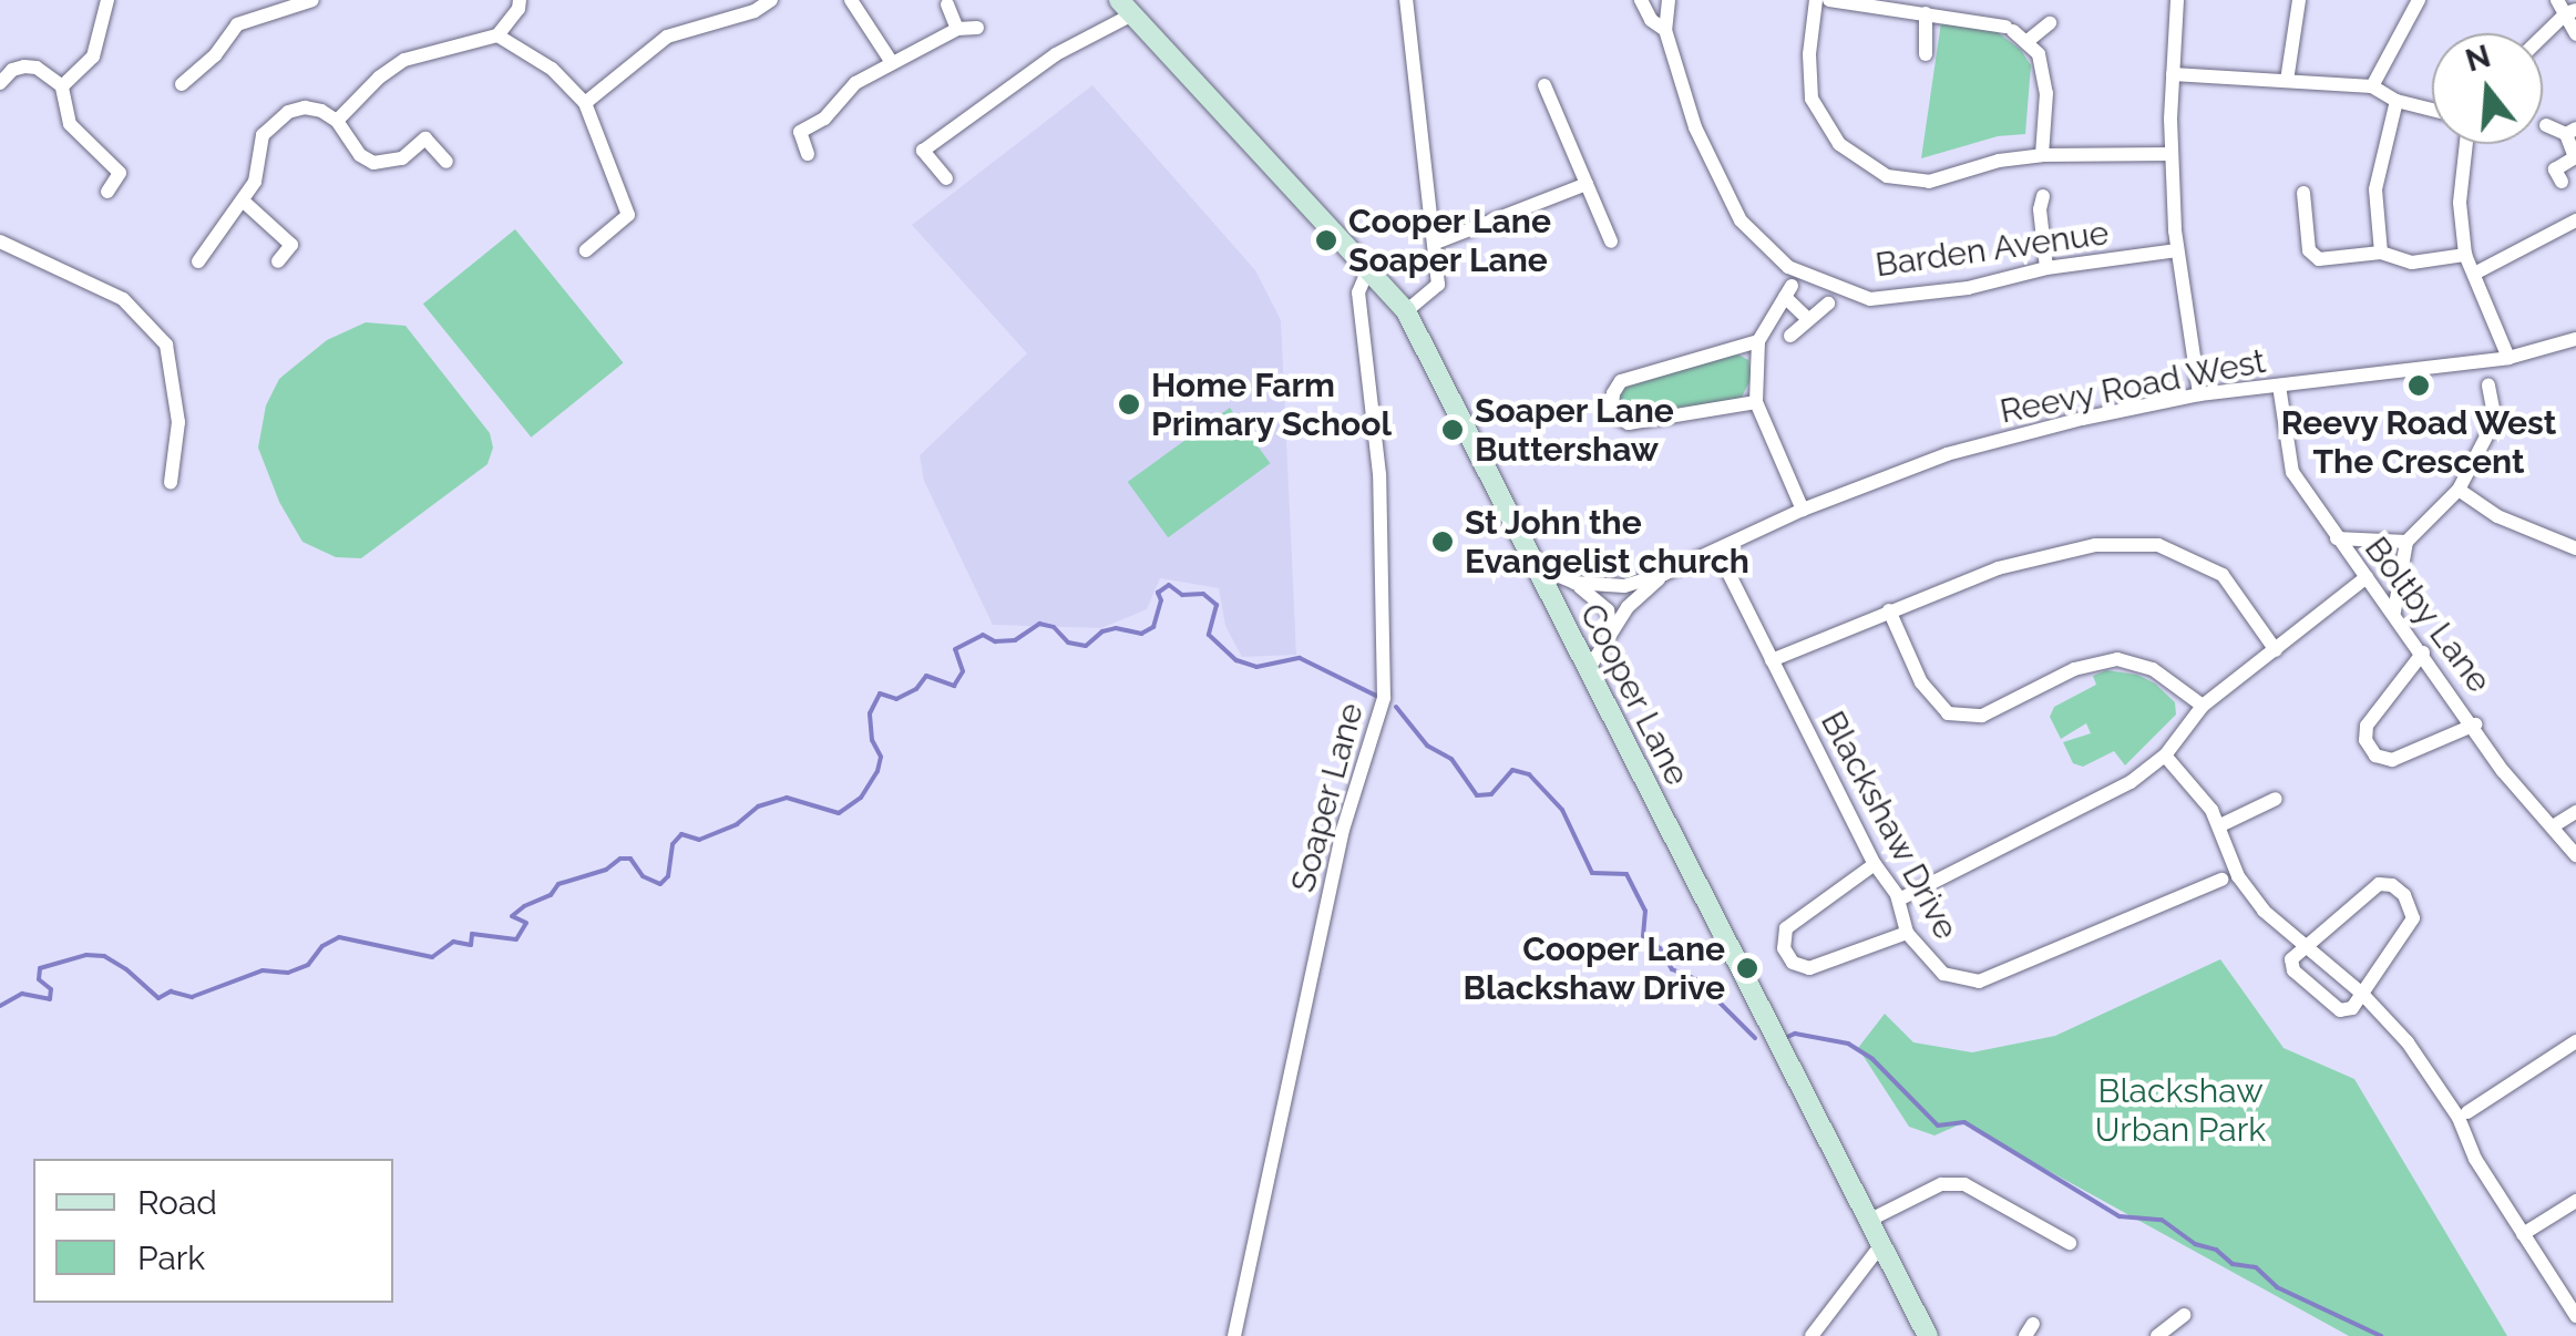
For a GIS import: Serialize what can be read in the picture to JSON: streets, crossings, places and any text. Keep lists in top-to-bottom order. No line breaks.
{"streets":{"main road":["Cooper Lane"],"street":["Barden Avenue","Reevy Road West","Boltby Lane","Soaper Lane","Blackshaw Drive"]},"crossings":[["Reevy Road West","Boltby Lane"],["Reevy Road West","Blackshaw Drive"],["Cooper Lane","Soaper Lane"]],"parks":["Blackshaw Urban Park"],"places":["Cooper Lane Soaper Lane","Reevy Road West The Crescent","Home Farm Primary School","Soaper Lane Buttershaw","St John the Evangelist church","Cooper Lane Blackshaw Drive"],"legend":["Road","Park"],"north":"top"}
